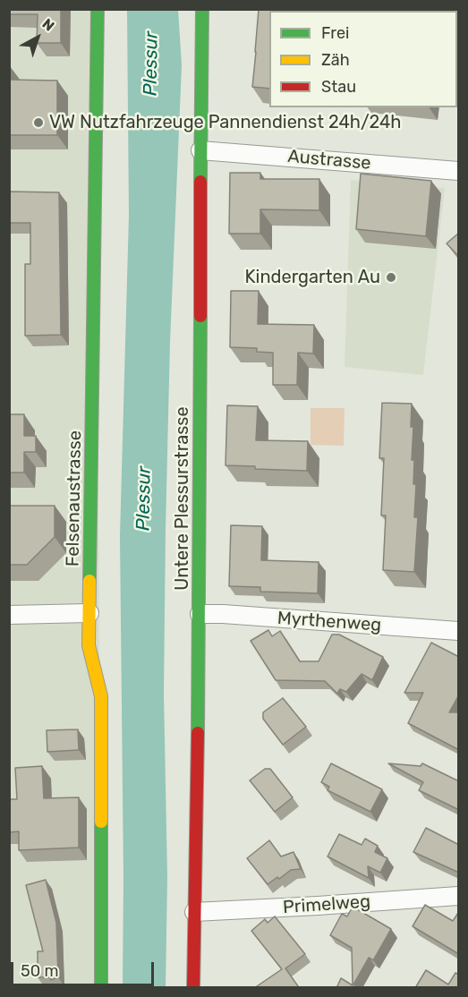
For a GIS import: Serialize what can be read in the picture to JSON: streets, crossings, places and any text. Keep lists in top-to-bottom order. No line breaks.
{"streets":{"street":["Austrasse","Felsenaustrasse","Untere Plessurstrasse","Myrthenweg","Primelweg"]},"crossings":[["Austrasse","Untere Plessurstrasse"],["Untere Plessurstrasse","Myrthenweg"],["Untere Plessurstrasse","Primelweg"]],"water":["Plessur"],"places":["VW Nutzfahrzeuge Pannendienst 24h/24h","Kindergarten Au"],"legend":["Frei","Zäh","Stau"],"scale_bar":"50 m","north":"top right"}
